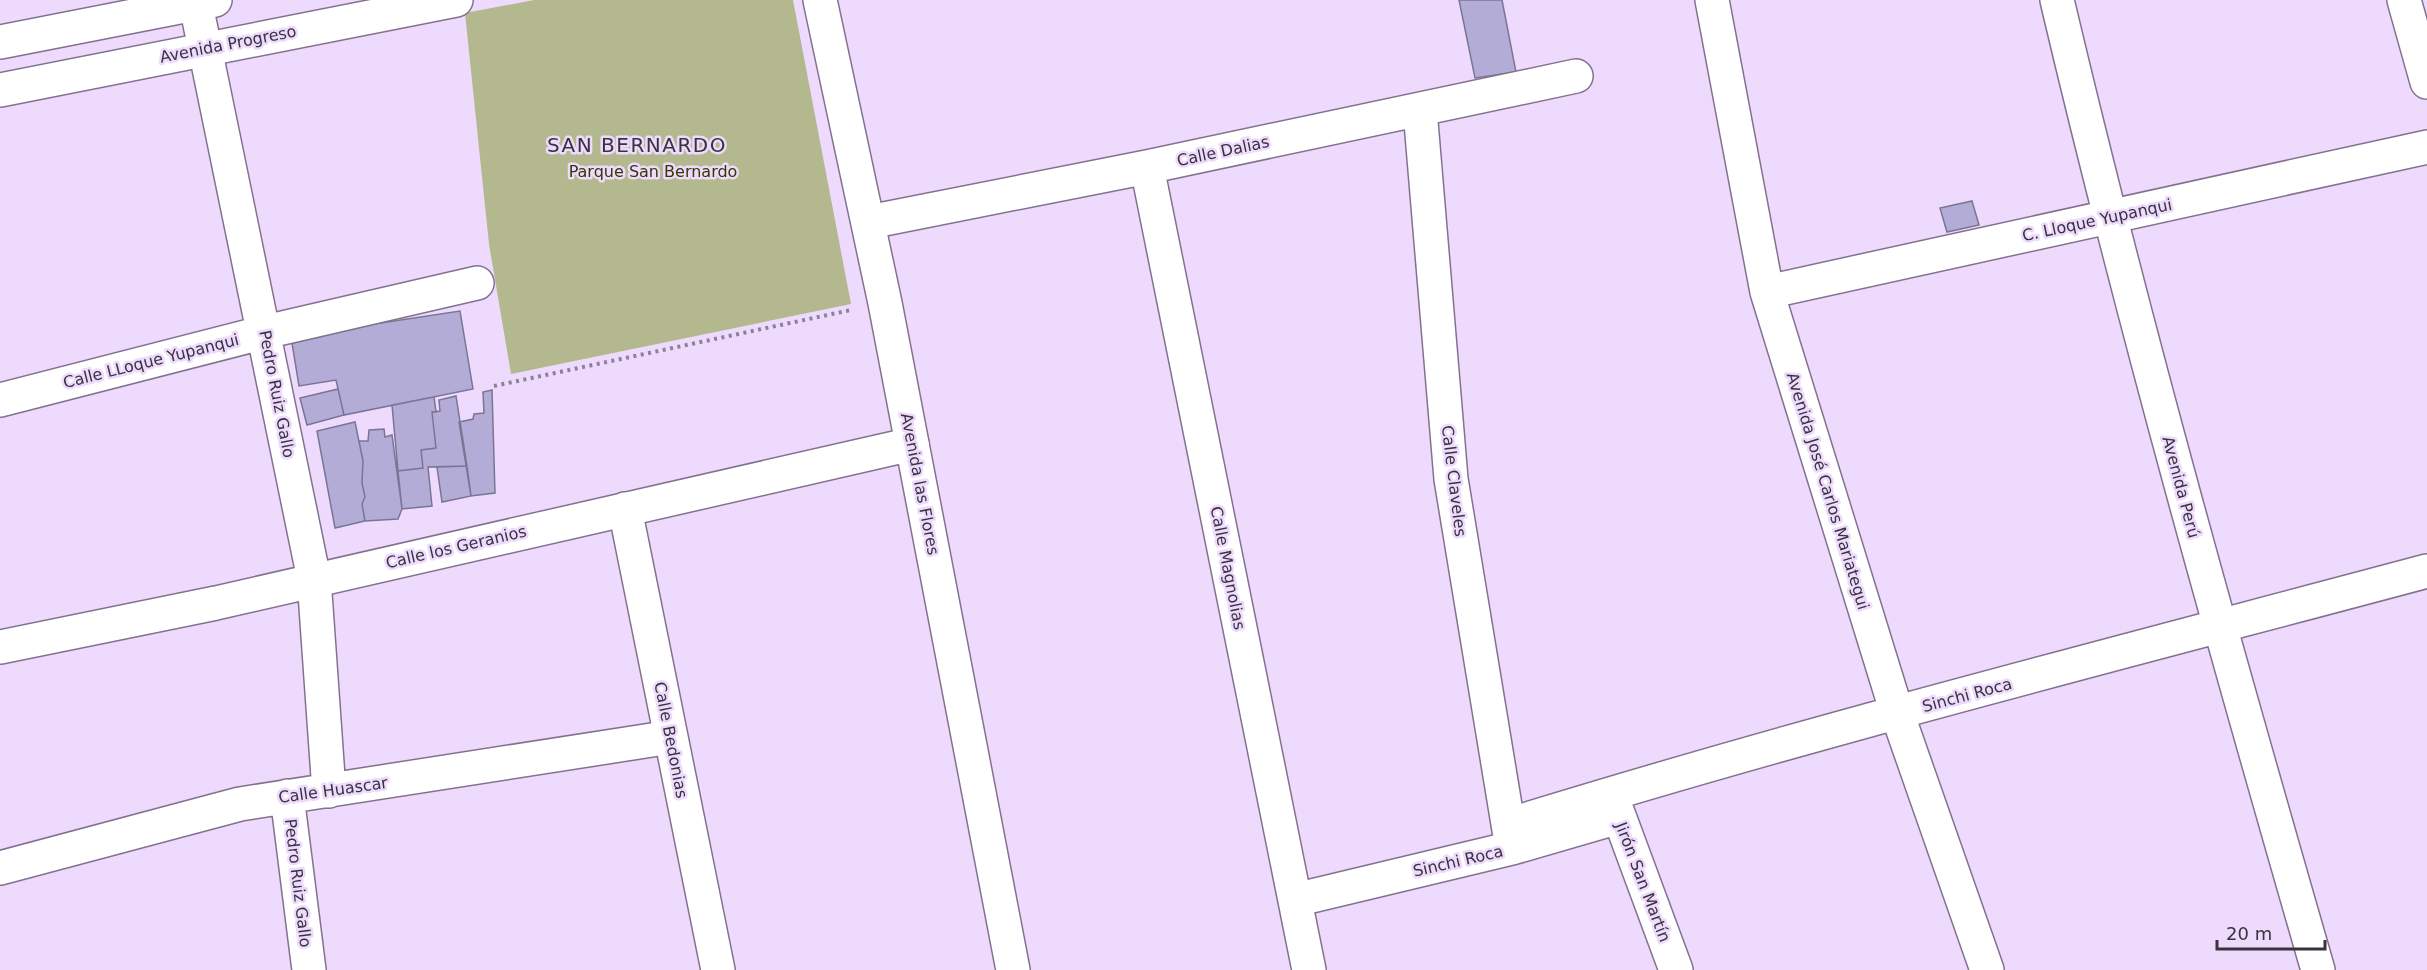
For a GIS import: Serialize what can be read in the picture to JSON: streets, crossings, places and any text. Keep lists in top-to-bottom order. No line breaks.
{"streets":{"street":["Avenida Progreso","Calle Dalias","C. Lloque Yupanqui","Calle LLoque Yupanqui","Pedro Ruiz Gallo","Calle Claveles","Avenida las Flores","Avenida Perú","Avenida José Carlos Mariategui","Calle los Geranios","Calle Magnolias","Sinchi Roca","Calle Bedonias","Calle Huascar","Jirón San Martín"]},"crossings":[["Avenida Progreso","Pedro Ruiz Gallo"],["Calle Dalias","Calle Claveles"],["Calle Dalias","Avenida las Flores"],["Calle Dalias","Calle Magnolias"],["C. Lloque Yupanqui","Avenida Perú"],["C. Lloque Yupanqui","Avenida José Carlos Mariategui"],["Calle LLoque Yupanqui","Pedro Ruiz Gallo"],["Pedro Ruiz Gallo","Calle los Geranios"],["Pedro Ruiz Gallo","Calle Huascar"],["Calle Claveles","Sinchi Roca"],["Avenida las Flores","Calle los Geranios"],["Avenida Perú","Sinchi Roca"],["Avenida José Carlos Mariategui","Sinchi Roca"],["Calle los Geranios","Calle Bedonias"],["Calle Magnolias","Sinchi Roca"],["Sinchi Roca","Jirón San Martín"],["Calle Bedonias","Calle Huascar"]],"districts":["SAN BERNARDO"],"parks":["Parque San Bernardo"],"scale_bar":"20 m"}
